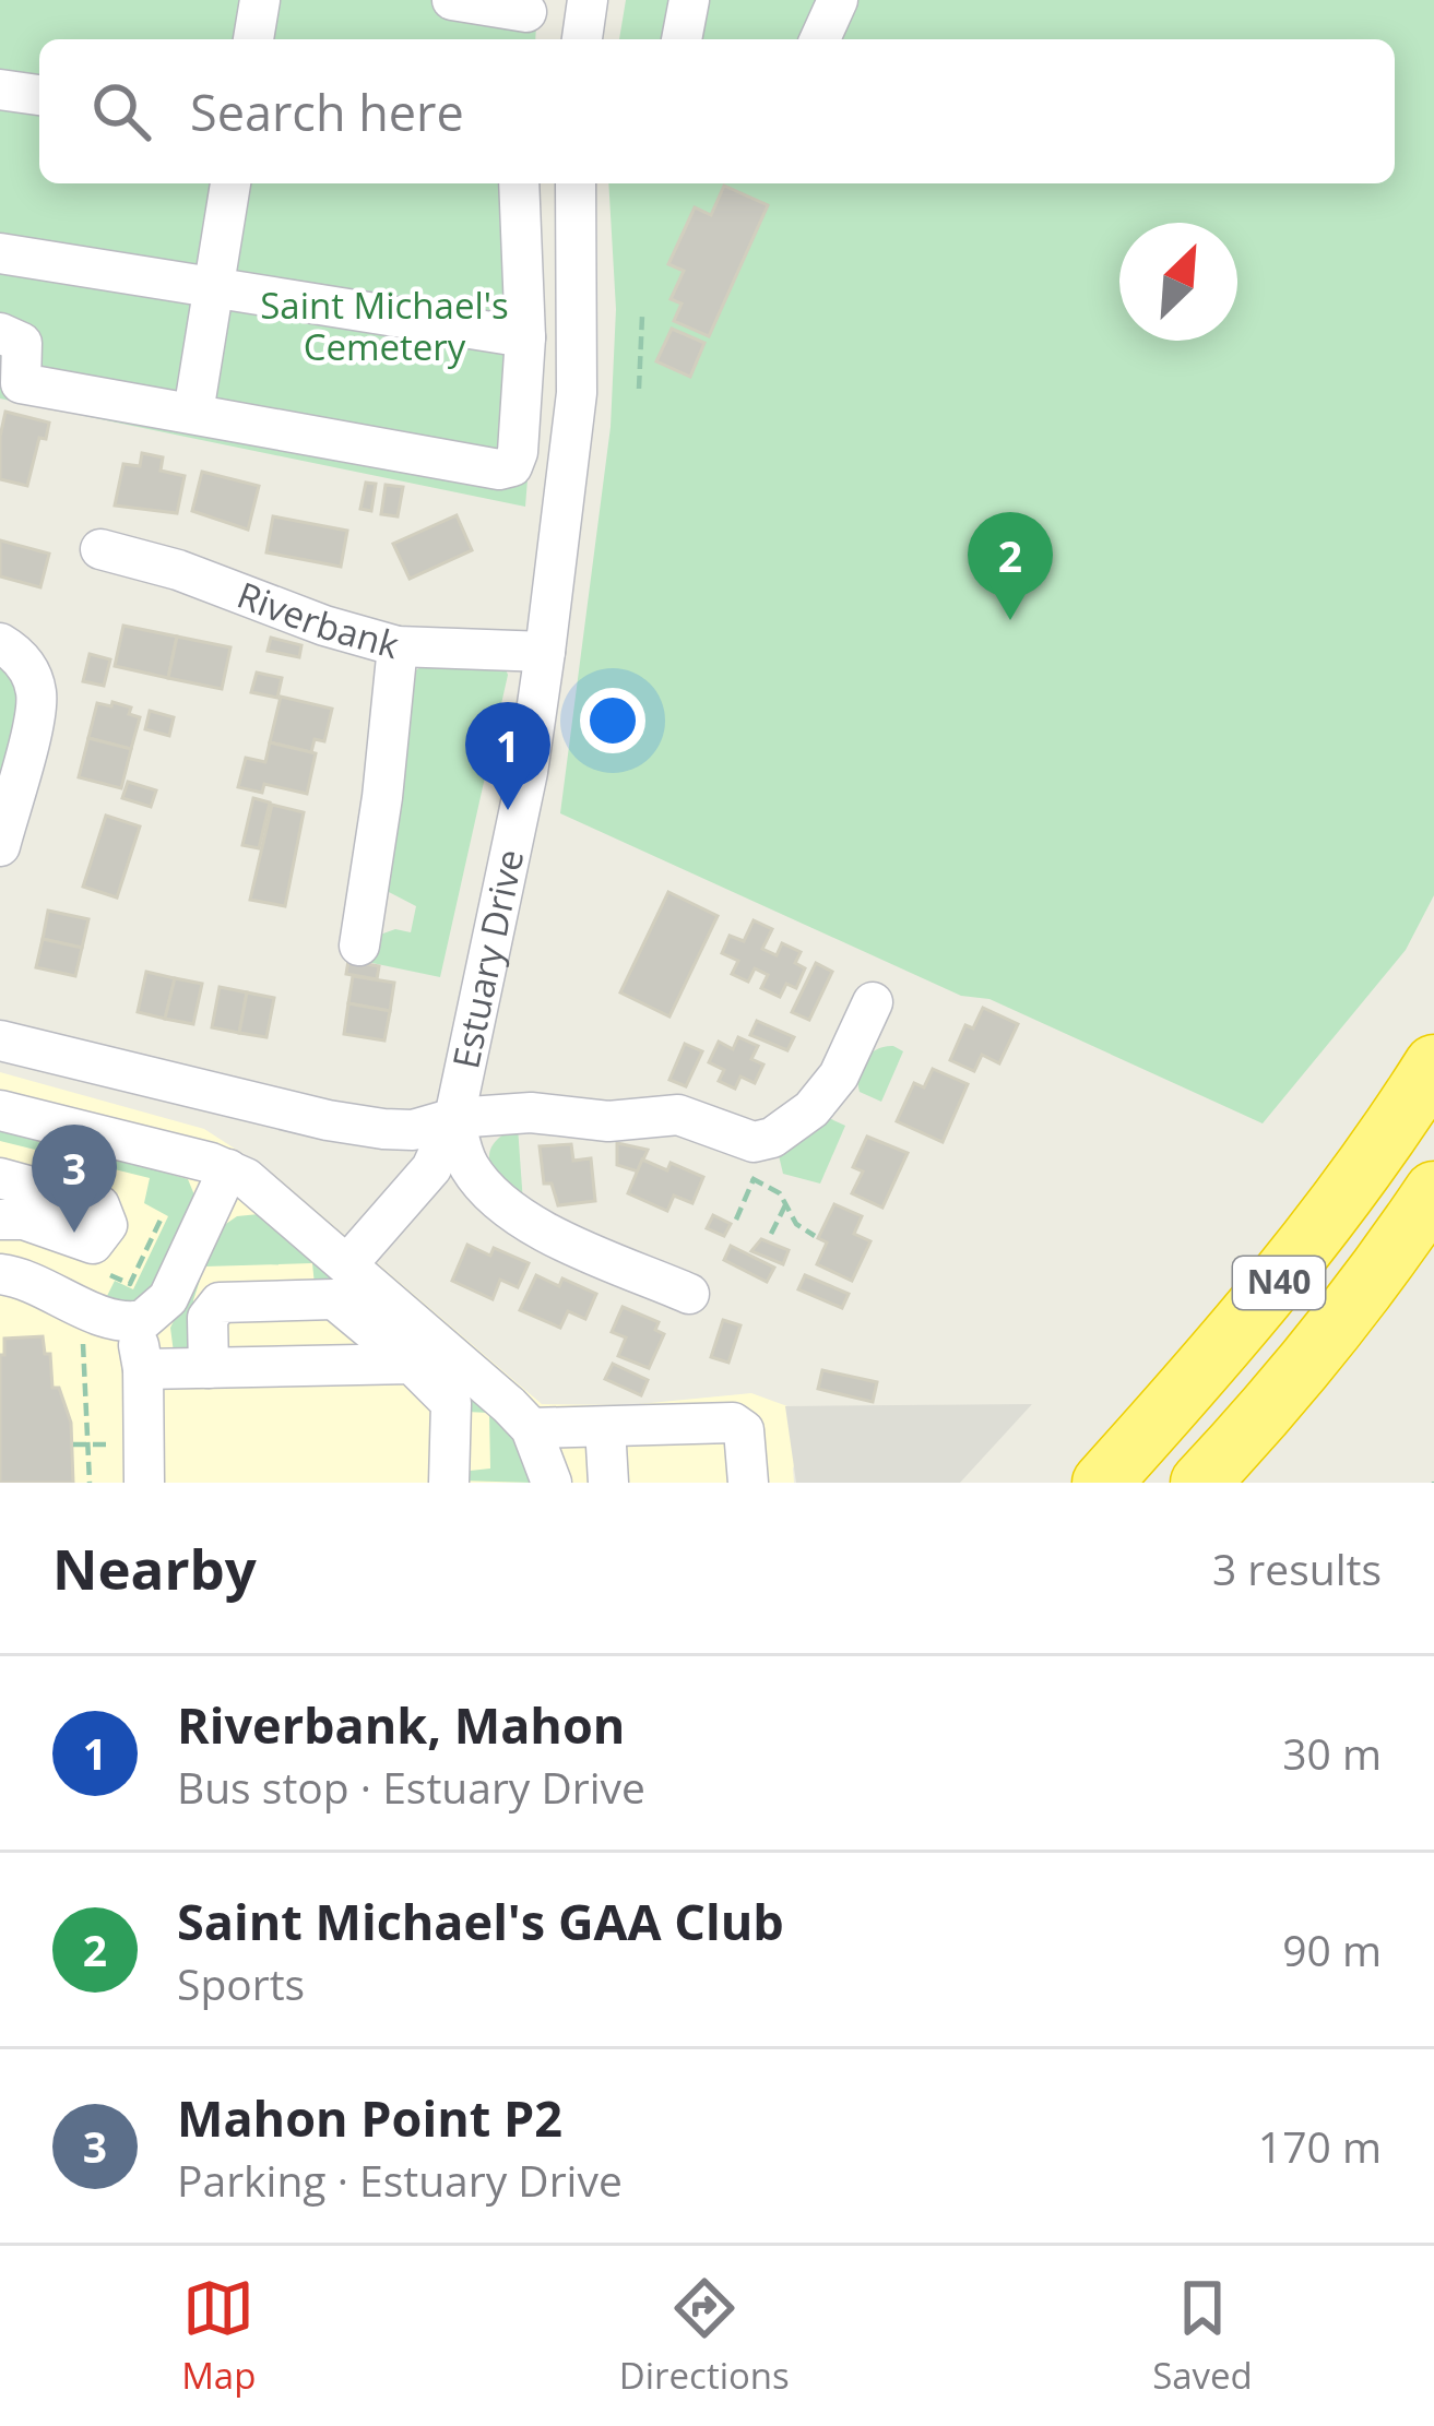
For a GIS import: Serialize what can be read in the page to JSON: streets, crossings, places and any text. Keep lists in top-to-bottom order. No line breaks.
{"streets":{"highway":["N40"],"street":["Riverbank","Estuary Drive"]},"crossings":[["Riverbank","Estuary Drive"]],"parks":["Saint Michael's Cemetery"],"north":"top right","page":{"search":"Search here","pins":["2","1","3"],"heading":["Nearby","3 results"],"list":[{"mark":"1","name":"Riverbank, Mahon","note":"Bus stop · Estuary Drive","value":"30 m"},{"mark":"2","name":"Saint Michael's GAA Club","note":"Sports","value":"90 m"},{"mark":"3","name":"Mahon Point P2","note":"Parking · Estuary Drive","value":"170 m"}],"nav":["Map","Directions","Saved"]}}
